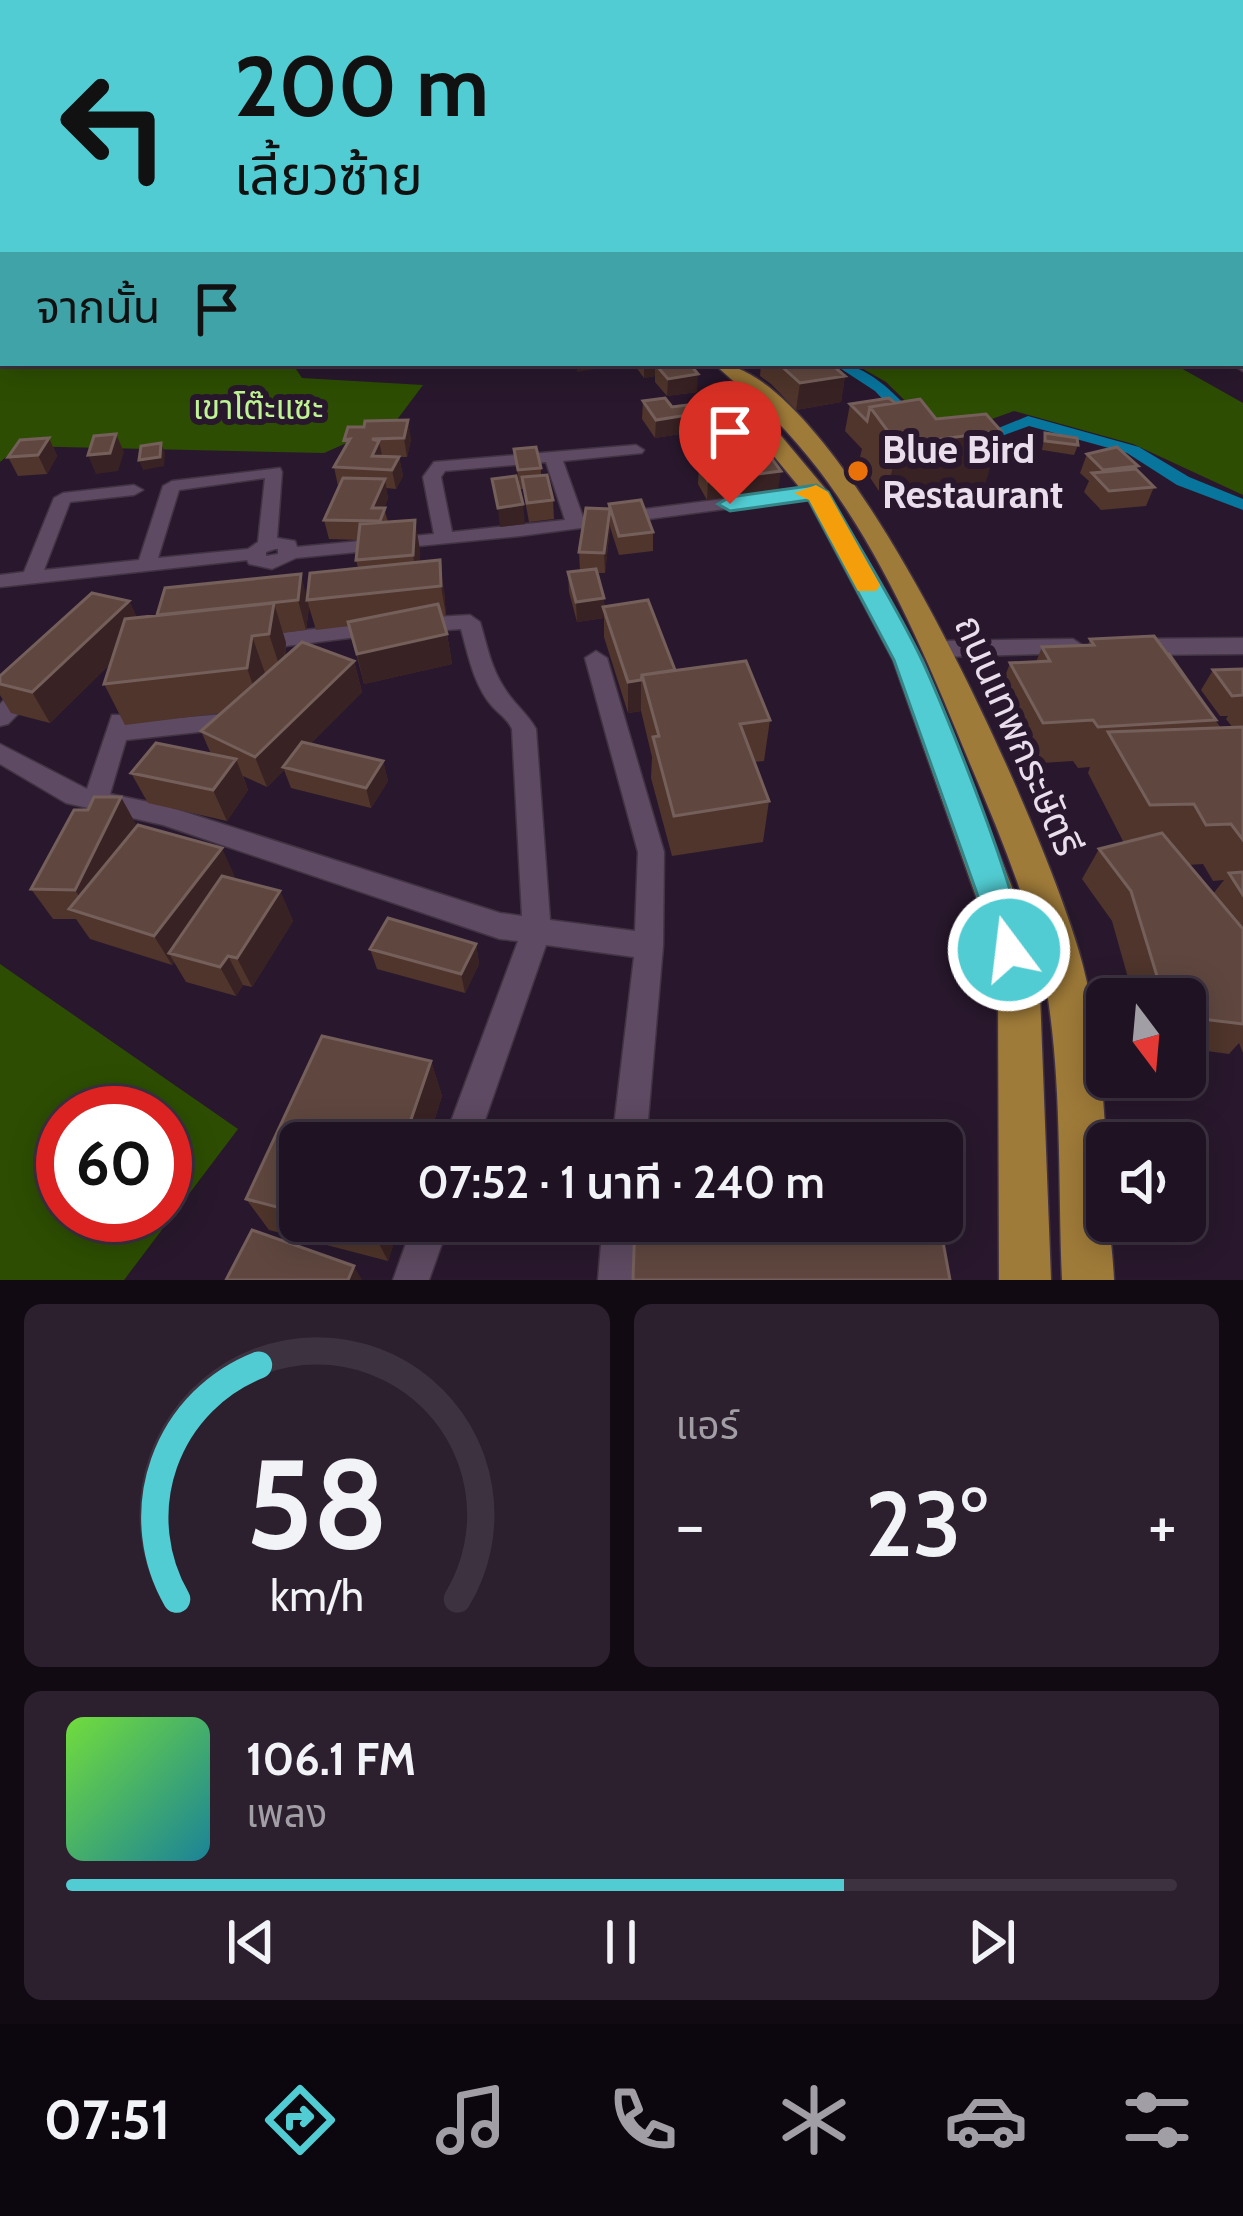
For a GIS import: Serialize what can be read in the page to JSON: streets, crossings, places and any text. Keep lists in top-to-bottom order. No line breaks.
{"streets":{"main road":["ถนนเทพกระษัตรี"]},"parks":["เขาโต๊ะแซะ"],"places":["Blue Bird Restaurant"],"north":"bottom","page":{"turn":["200 m","เลี้ยวซ้าย"],"then":"จากนั้น","limit":"60","trip":"07:52 · 1 นาที · 240 m","tile":"แอร์","heat":["−","23°","+"],"song":["106.1 FM","เพลง"],"tabs":"07:51","gauge":["58","km/h"]}}
